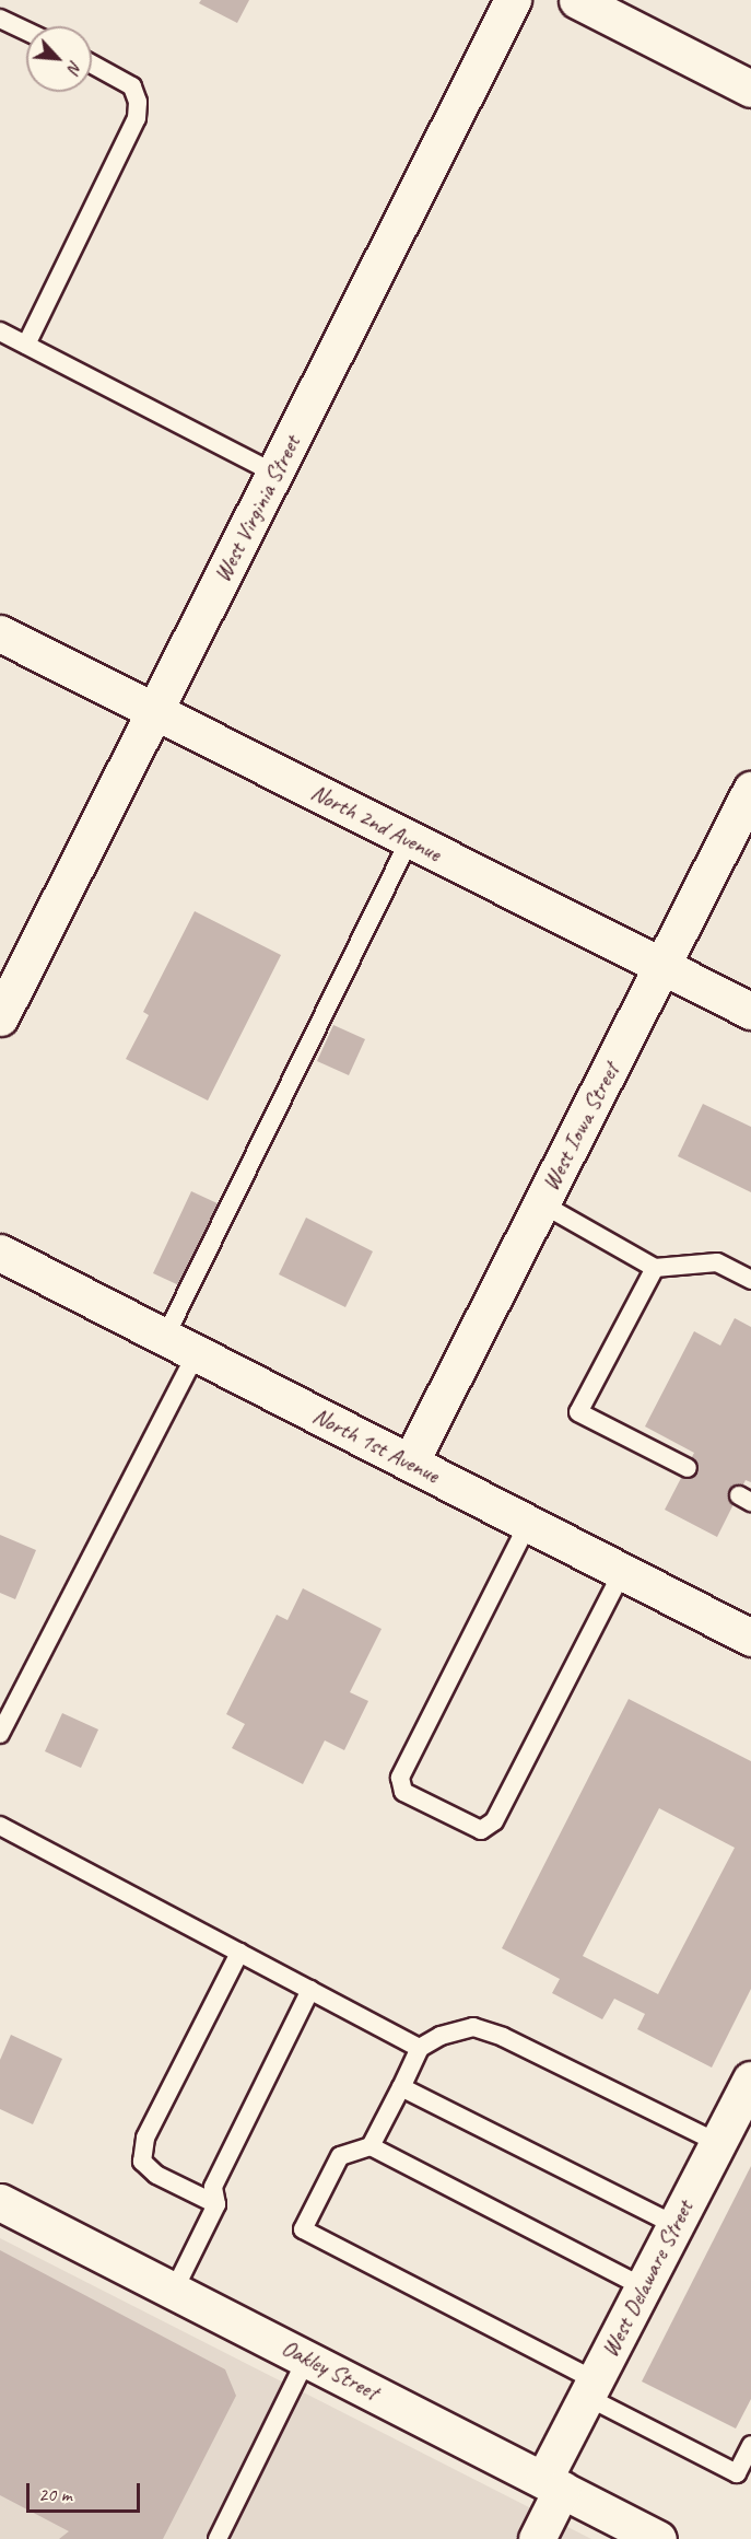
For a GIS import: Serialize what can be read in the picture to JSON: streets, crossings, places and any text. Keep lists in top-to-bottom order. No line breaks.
{"streets":{"street":["West Virginia Street","North 2nd Avenue","West Iowa Street","North 1st Avenue","West Delaware Street","Oakley Street"]},"crossings":[["West Virginia Street","North 2nd Avenue"],["North 2nd Avenue","West Iowa Street"],["West Iowa Street","North 1st Avenue"],["West Delaware Street","Oakley Street"]],"scale_bar":"20 m","north":"bottom right"}
